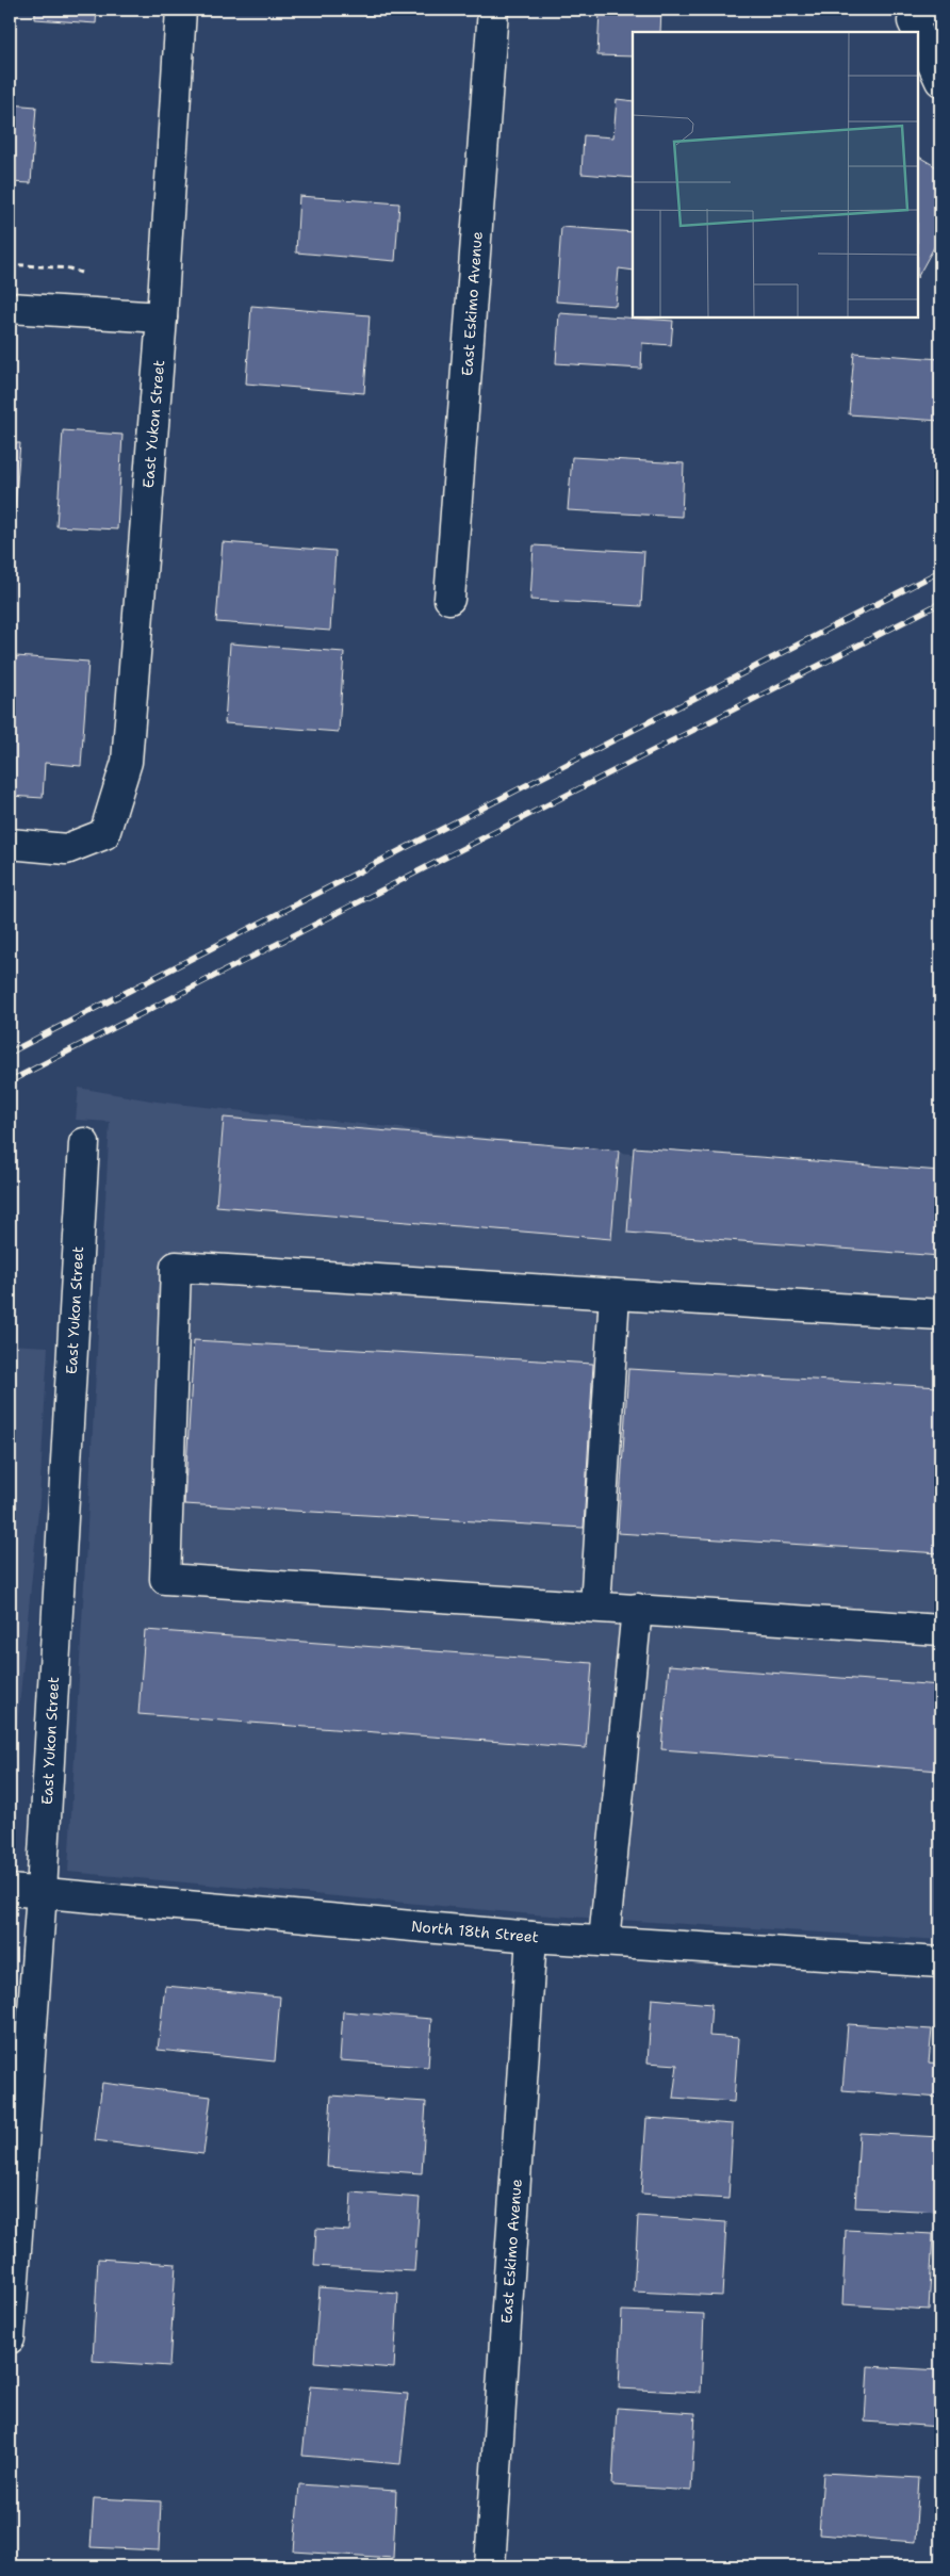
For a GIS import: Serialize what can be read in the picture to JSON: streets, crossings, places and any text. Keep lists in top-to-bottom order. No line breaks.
{"streets":{"street":["East Eskimo Avenue","East Yukon Street","North 18th Street"]},"crossings":[["East Eskimo Avenue","North 18th Street"],["East Yukon Street","North 18th Street"]]}
